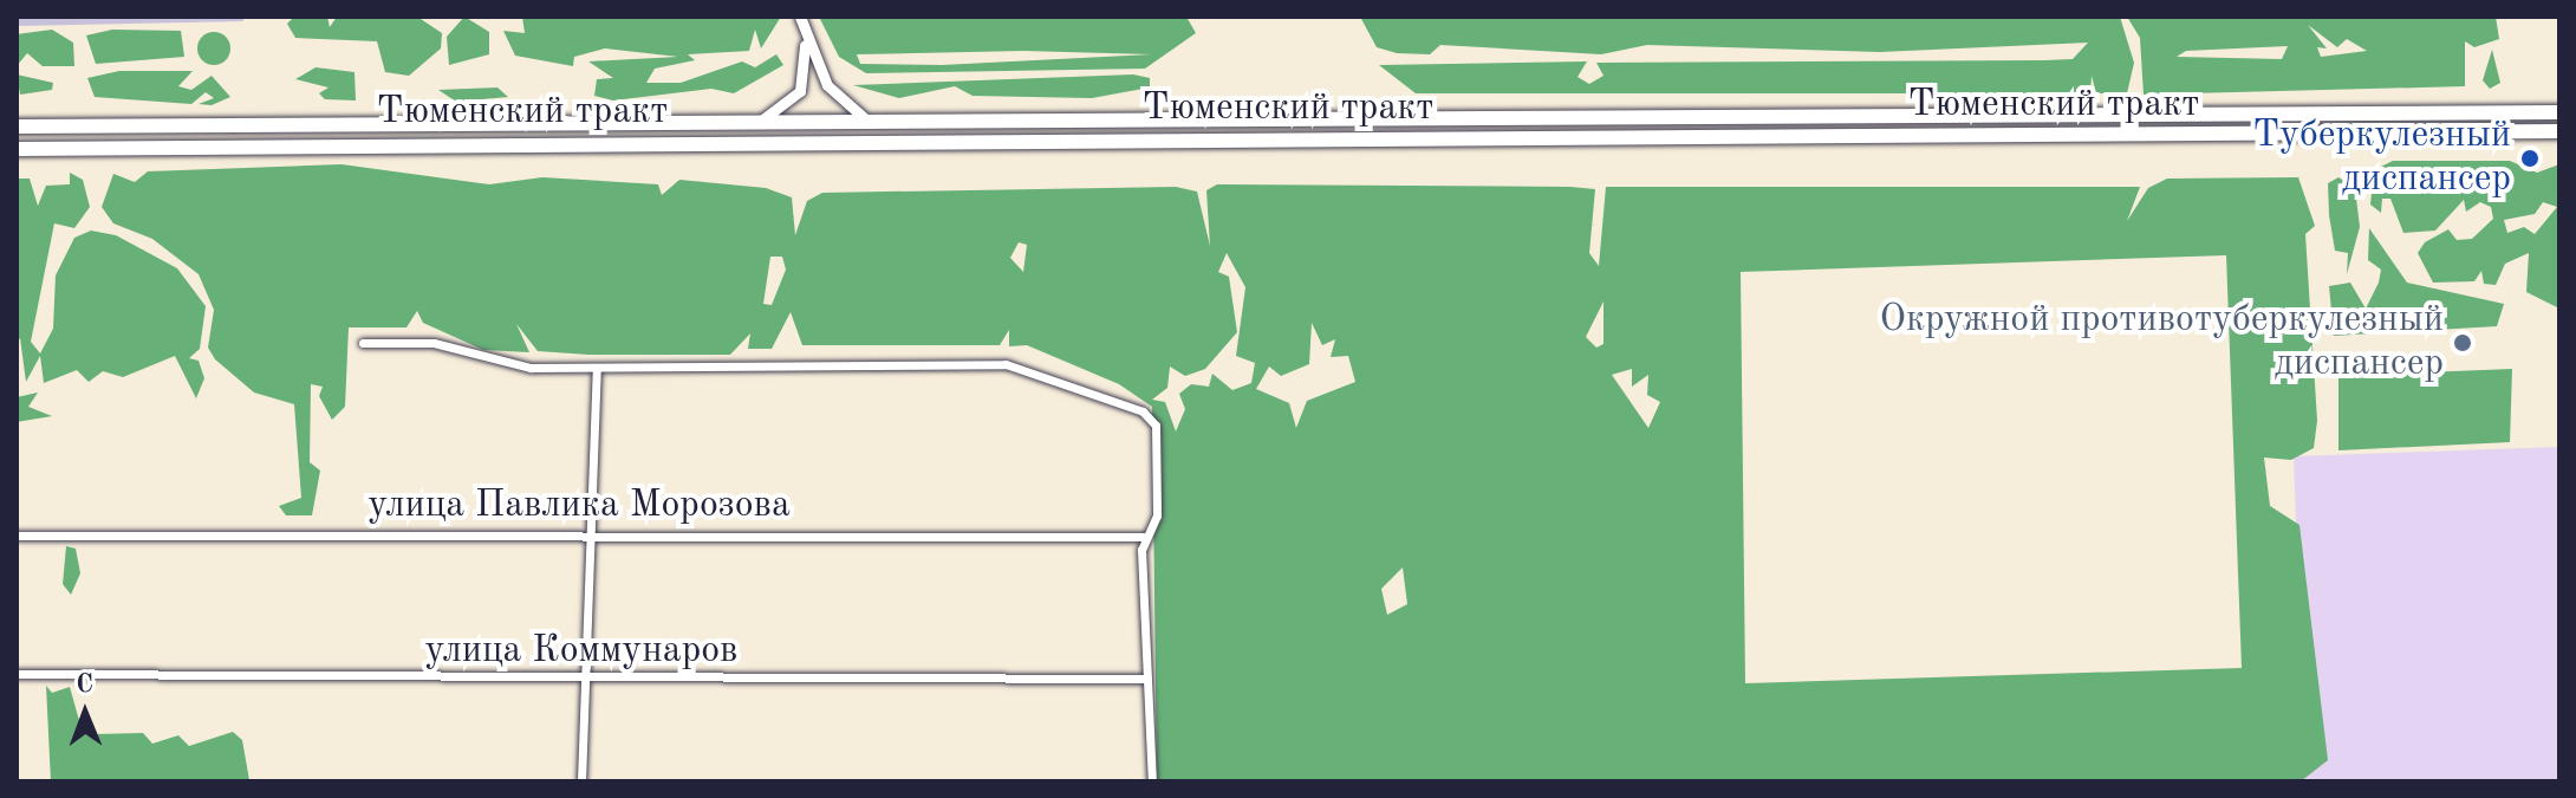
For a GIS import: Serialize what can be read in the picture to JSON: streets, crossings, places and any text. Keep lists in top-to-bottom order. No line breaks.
{"streets":{"main road":["Тюменский тракт"],"street":["улица Павлика Морозова","улица Коммунаров"]},"places":["Туберкулезный диспансер","Окружной противотуберкулезный диспансер"],"north":"top"}
